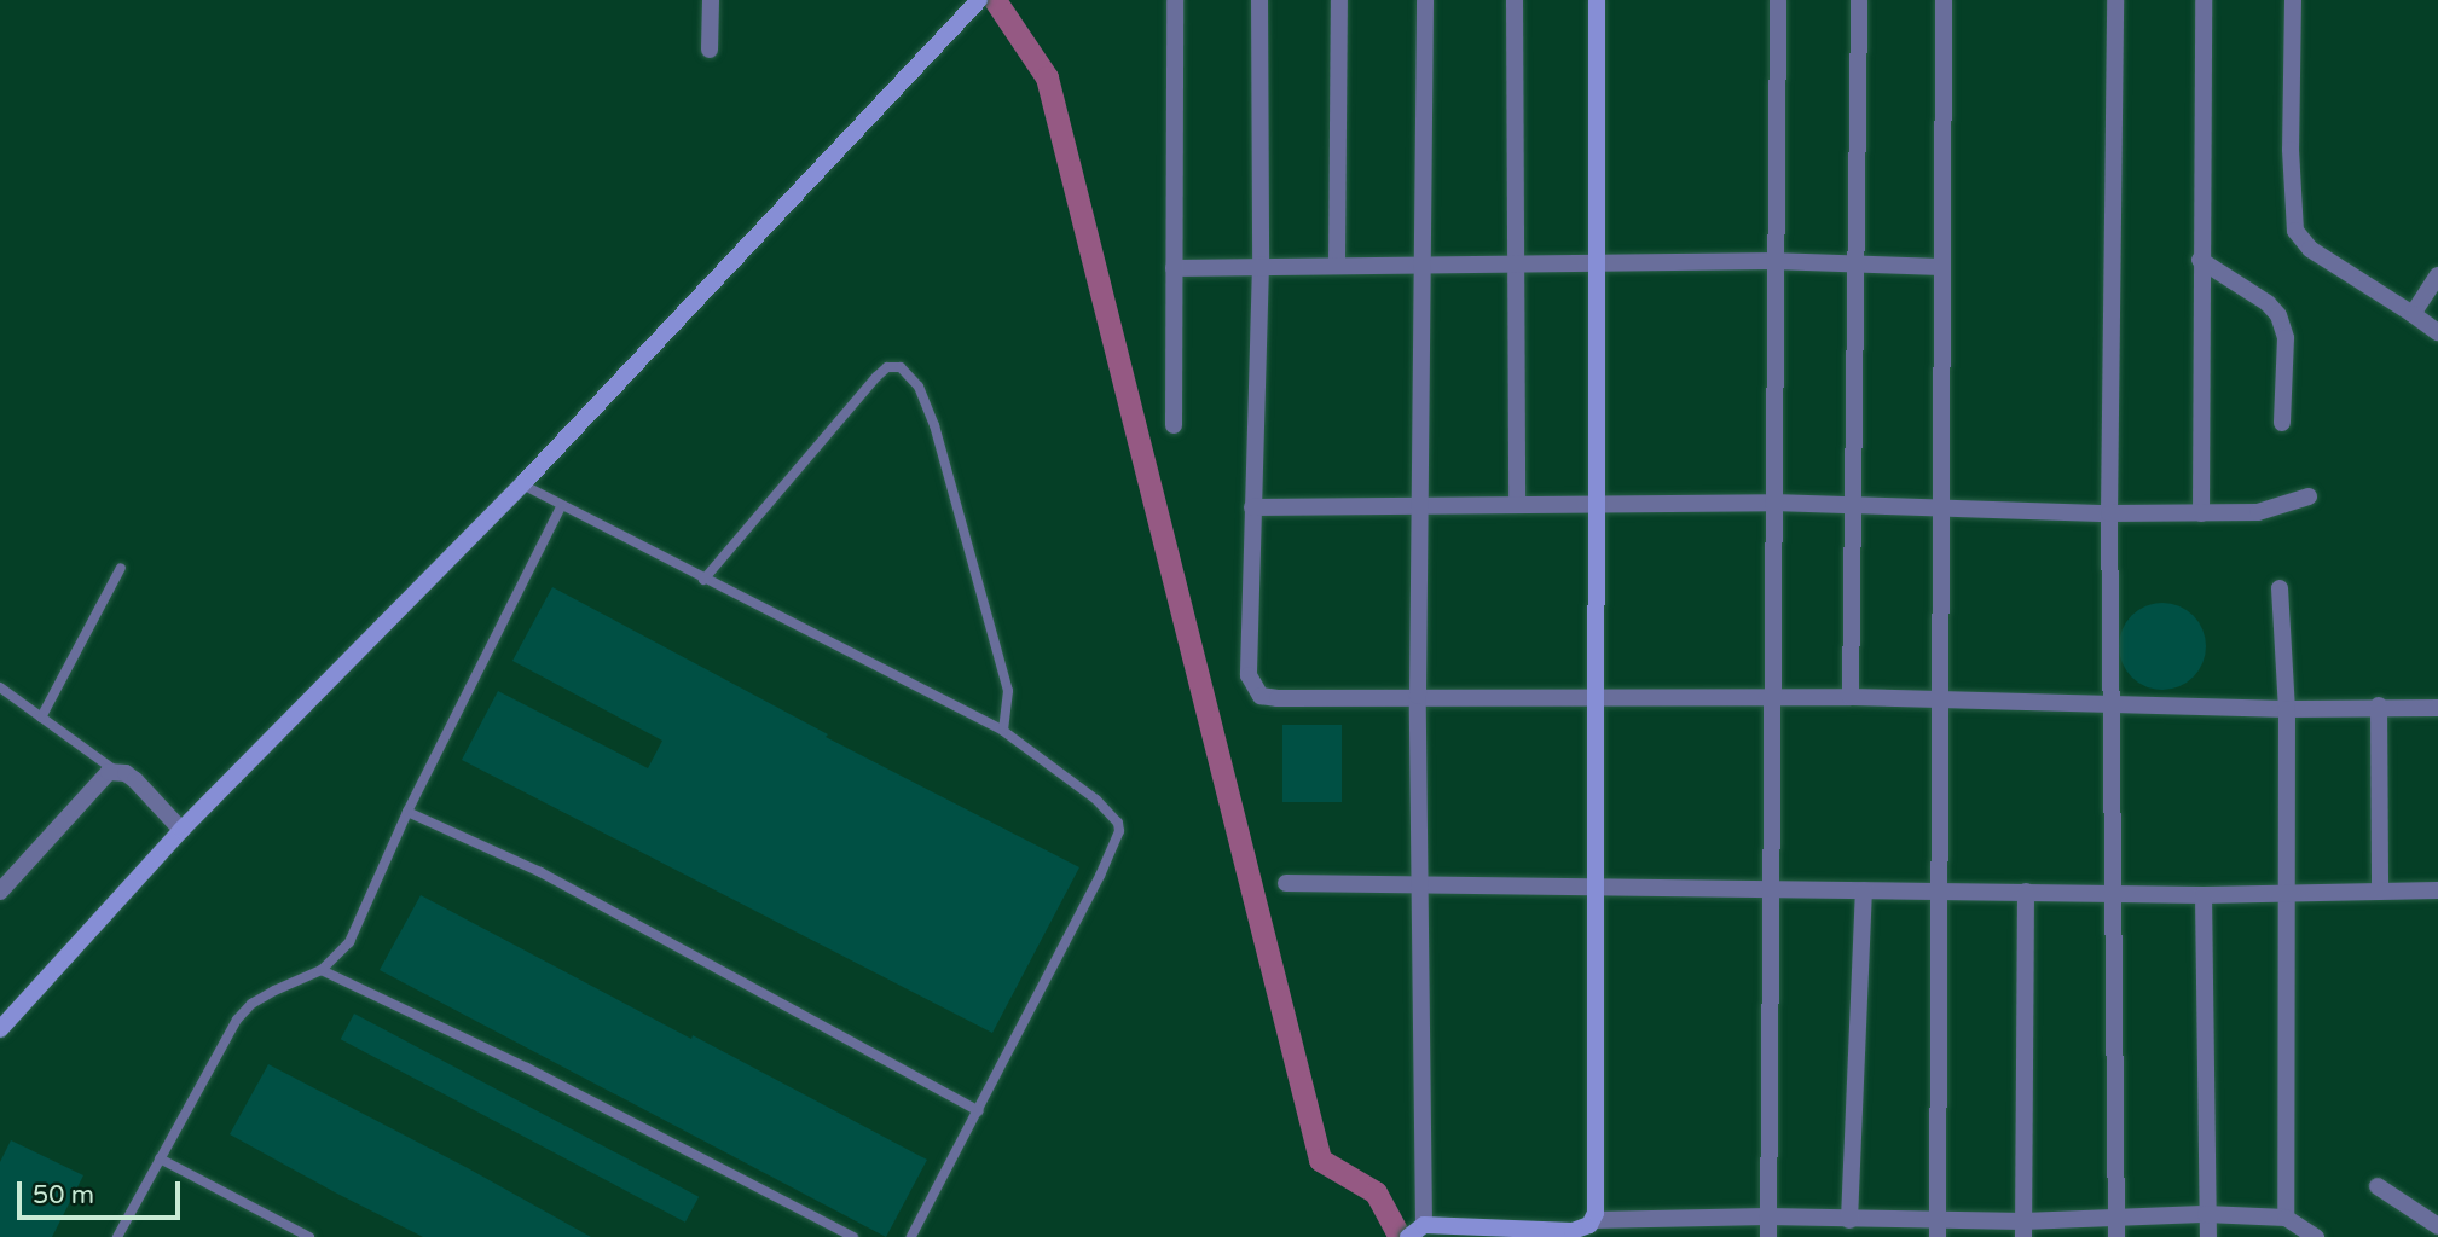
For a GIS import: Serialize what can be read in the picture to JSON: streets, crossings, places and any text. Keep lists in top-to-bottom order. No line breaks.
{"scale_bar":"50 m"}
